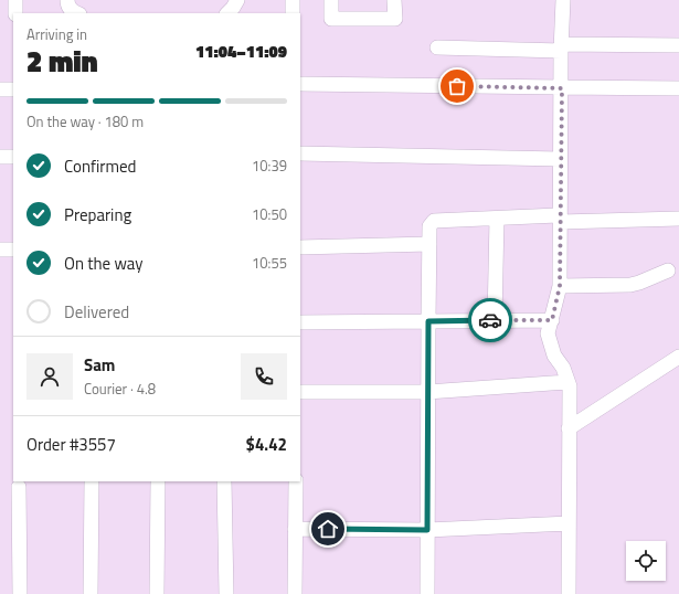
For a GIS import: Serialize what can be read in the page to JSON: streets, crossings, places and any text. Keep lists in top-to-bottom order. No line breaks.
{"page":{"heading":["2 min","Arriving in","11:04–11:09"],"panel":["Sam","Courier · 4.8","Order #3557","$4.42"],"bar":"On the way · 180 m","list":[["Confirmed","10:39"],["Preparing","10:50"],["On the way","10:55"],"Delivered"]}}
